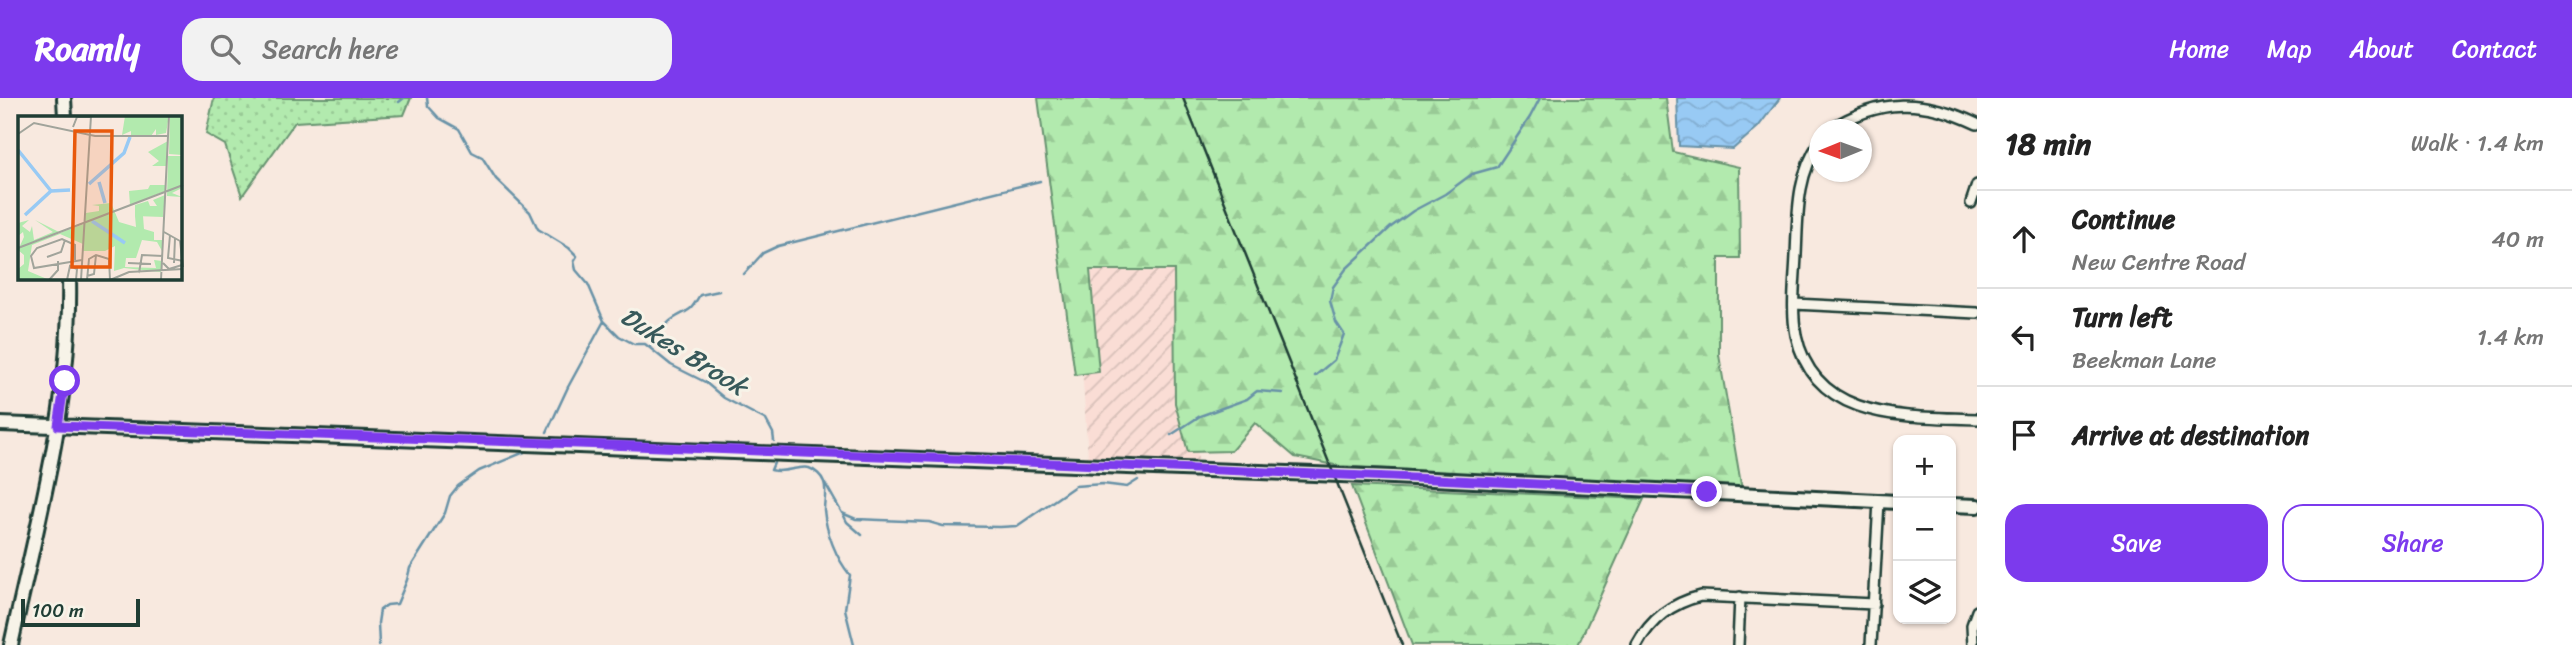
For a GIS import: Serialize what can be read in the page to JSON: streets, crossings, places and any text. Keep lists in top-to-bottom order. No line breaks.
{"water":["Dukes Brook"],"scale_bar":"100 m","north":"left","page":{"header":"Roamly","search":"Search here","nav":["Home","Map","About","Contact"],"heading":["18 min","Walk · 1.4 km"],"list":[["Continue","New Centre Road","40 m"],["Turn left","Beekman Lane","1.4 km"],"Arrive at destination"],"map_buttons":["+","−"],"buttons":["Save","Share"],"scale":"100 m"}}
